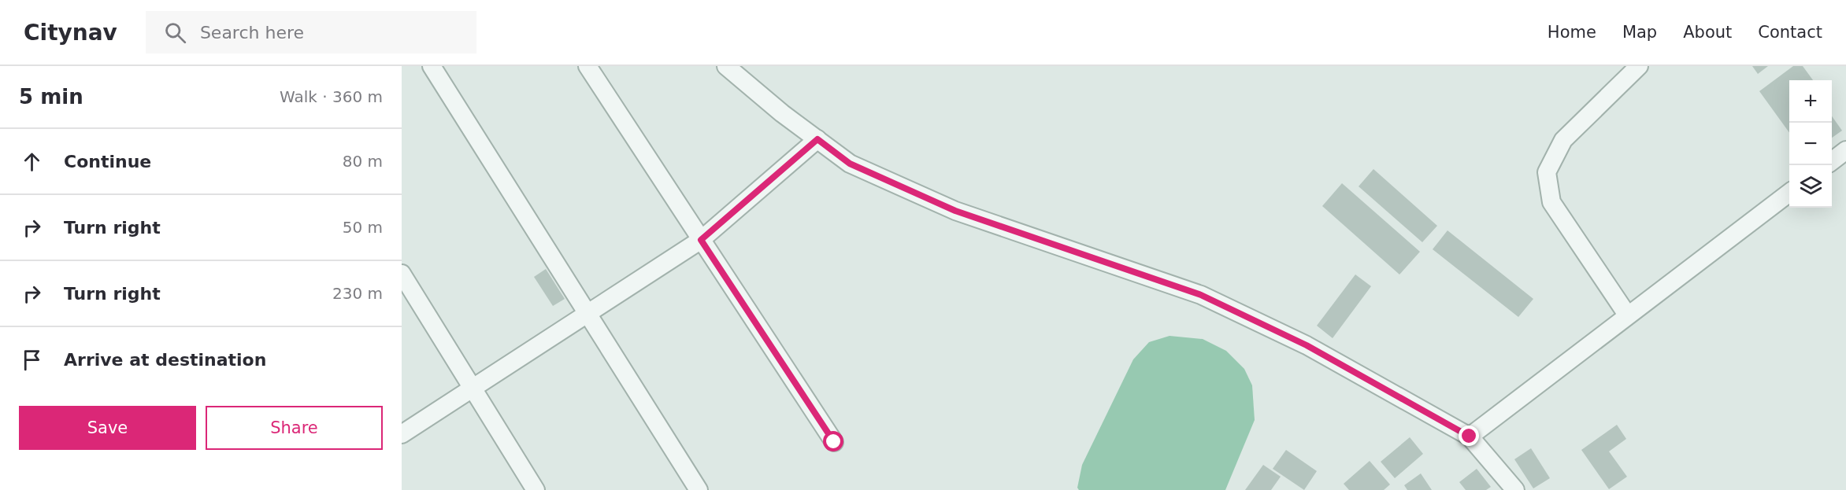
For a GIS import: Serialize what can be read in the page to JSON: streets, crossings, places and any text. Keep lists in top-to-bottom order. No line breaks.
{"page":{"header":"Citynav","search":"Search here","nav":["Home","Map","About","Contact"],"heading":["5 min","Walk · 360 m"],"map_buttons":["+","−"],"list":[["Continue","80 m"],["Turn right","50 m"],["Turn right","230 m"],"Arrive at destination"],"buttons":["Save","Share"]}}
